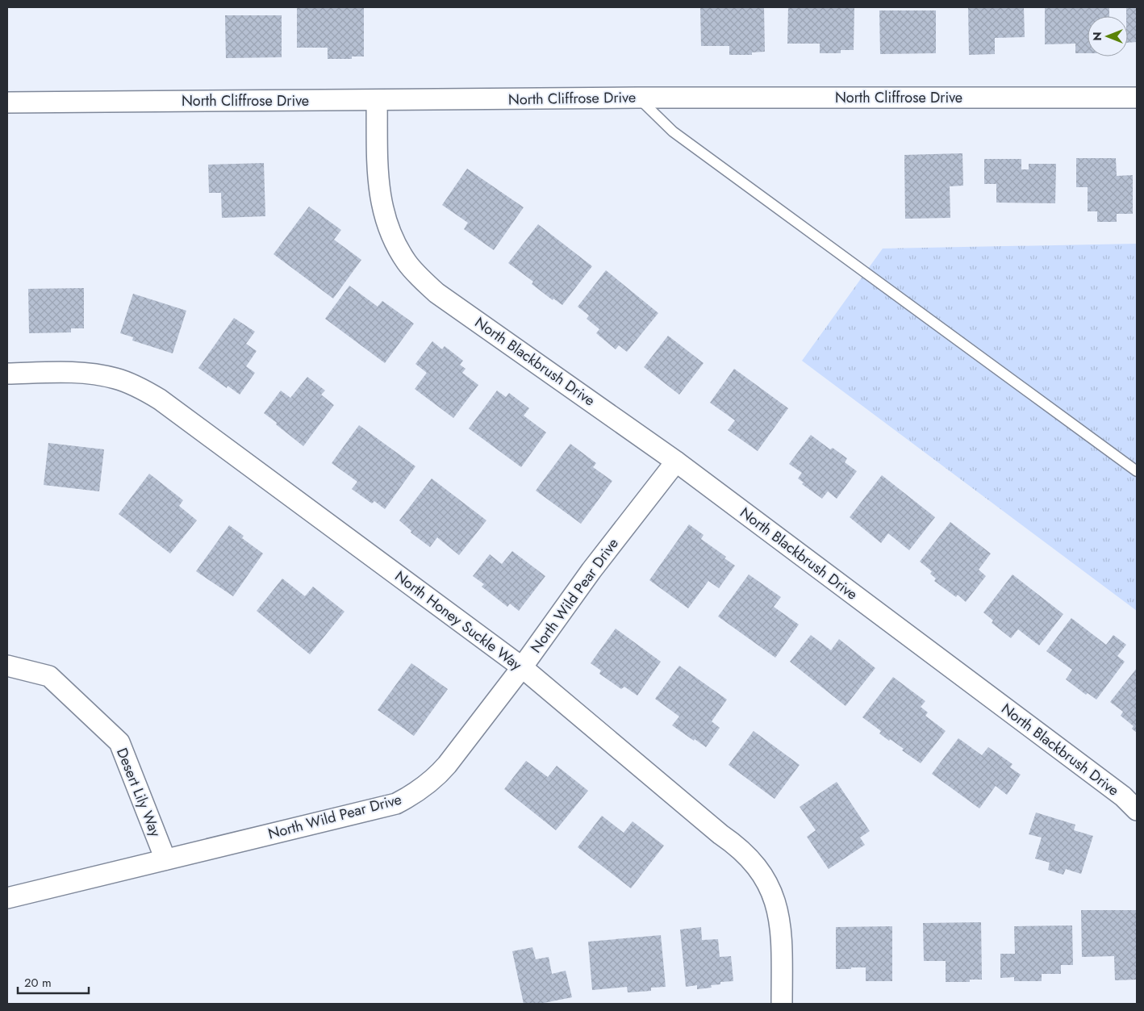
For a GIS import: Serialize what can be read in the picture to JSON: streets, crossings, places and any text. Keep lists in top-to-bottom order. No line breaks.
{"streets":{"street":["North Cliffrose Drive","North Blackbrush Drive","North Wild Pear Drive","North Honey Suckle Way","Desert Lily Way"]},"crossings":[["North Cliffrose Drive","North Blackbrush Drive"],["North Blackbrush Drive","North Wild Pear Drive"],["North Wild Pear Drive","North Honey Suckle Way"],["North Wild Pear Drive","Desert Lily Way"]],"scale_bar":"20 m","north":"left"}
